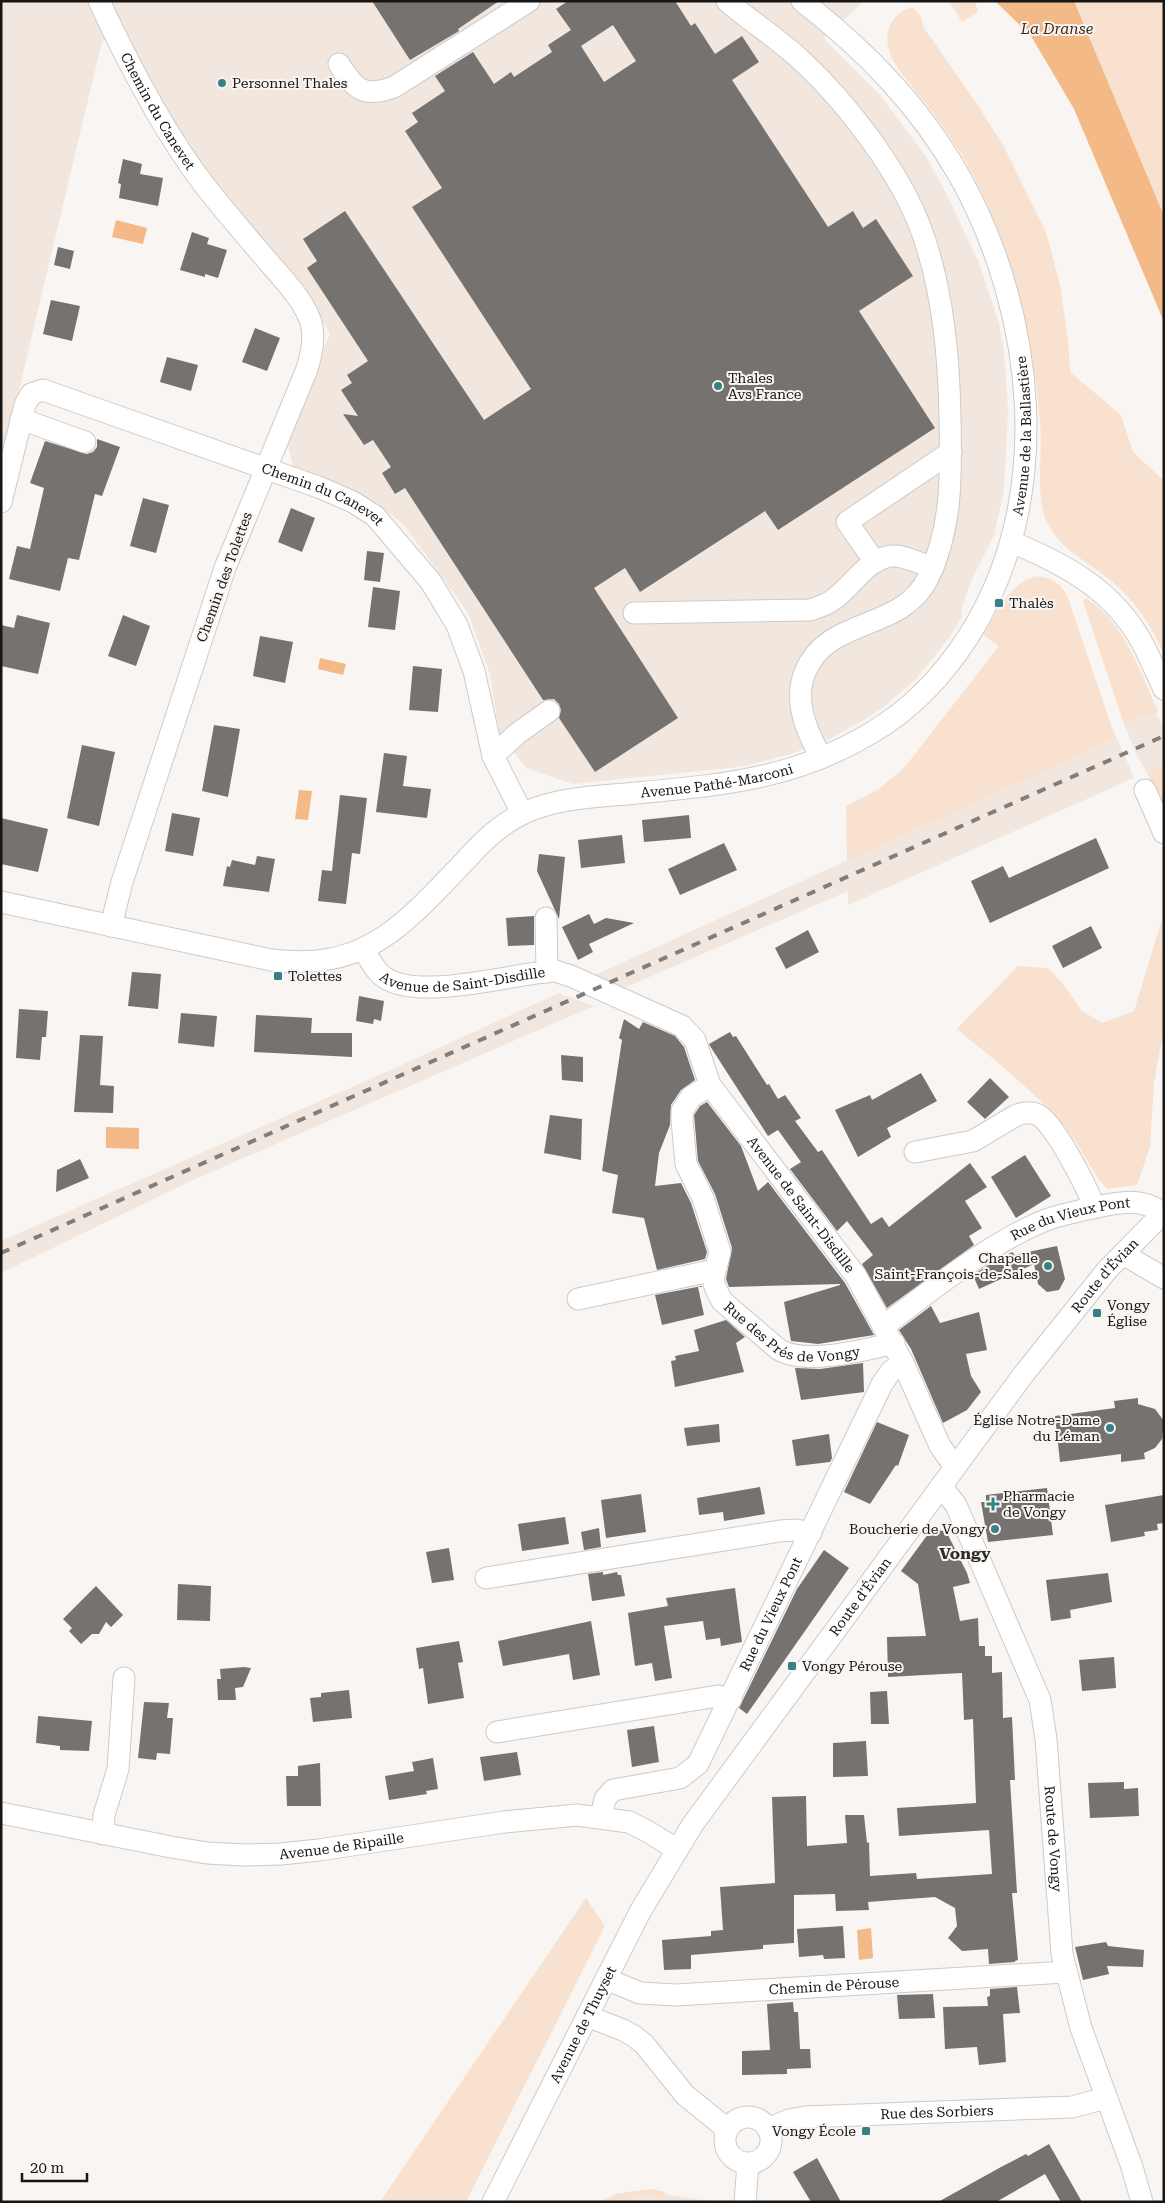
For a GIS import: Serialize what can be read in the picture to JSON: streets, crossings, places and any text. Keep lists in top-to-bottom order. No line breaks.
{"streets":{"street":["Chemin du Canevet","Avenue de la Ballastière","Chemin des Tolettes","Avenue Pathé-Marconi","Avenue de Saint-Disdille","Rue du Vieux Pont","Route d'Évian","Rue des Prés de Vongy","Route de Vongy","Avenue de Ripaille","Chemin de Pérouse","Avenue de Thuyset","Rue des Sorbiers"]},"crossings":[["Chemin du Canevet","Chemin des Tolettes"],["Chemin du Canevet","Avenue Pathé-Marconi"],["Avenue de la Ballastière","Avenue Pathé-Marconi"],["Chemin des Tolettes","Avenue de Saint-Disdille"],["Avenue Pathé-Marconi","Avenue de Saint-Disdille"],["Avenue de Saint-Disdille","Rue du Vieux Pont"],["Avenue de Saint-Disdille","Route d'Évian"],["Avenue de Saint-Disdille","Rue des Prés de Vongy"],["Rue du Vieux Pont","Route d'Évian"],["Rue du Vieux Pont","Rue des Prés de Vongy"],["Rue du Vieux Pont","Avenue de Ripaille"],["Route d'Évian","Route de Vongy"],["Route d'Évian","Avenue de Ripaille"],["Route d'Évian","Avenue de Thuyset"],["Route de Vongy","Chemin de Pérouse"],["Route de Vongy","Rue des Sorbiers"],["Avenue de Ripaille","Avenue de Thuyset"],["Chemin de Pérouse","Avenue de Thuyset"]],"districts":["Vongy"],"water":["La Dranse"],"places":{"other":["Personnel Thales","Thales Avs France","Chapelle Saint-François-de-Sales","Église Notre-Dame du Léman","Boucherie de Vongy"],"transit":["Thalès","Tolettes","Vongy Église","Vongy Pérouse","Vongy École"],"health":["Pharmacie de Vongy"]},"scale_bar":"20 m"}
